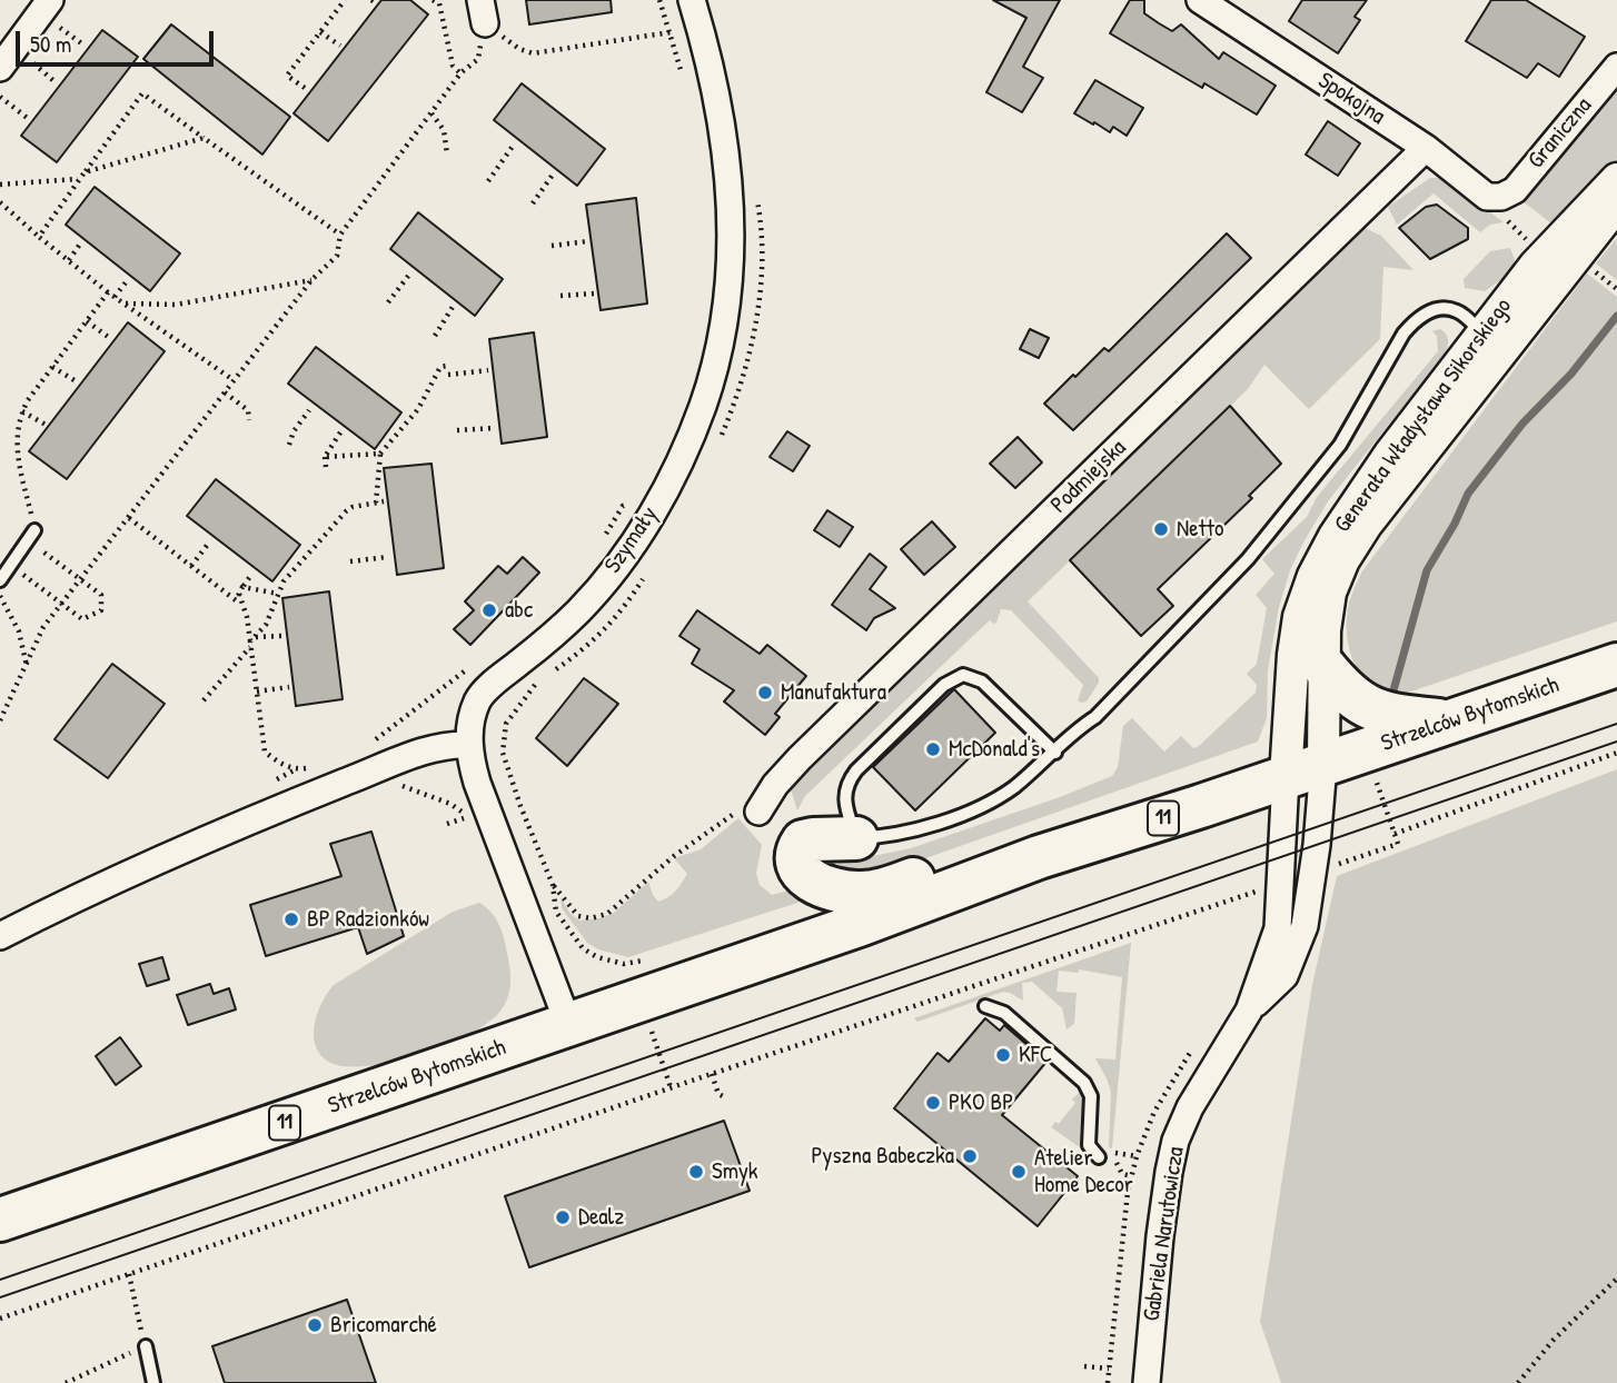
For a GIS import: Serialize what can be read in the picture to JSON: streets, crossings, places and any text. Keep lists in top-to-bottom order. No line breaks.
{"streets":{"highway":["Strzelców Bytomskich","11"],"street":["Spokojna","Graniczna","Generała Władysława Sikorskiego","Podmiejska","Szymały","Gabriela Narutowicza"]},"crossings":[["Spokojna","Graniczna"],["Spokojna","Podmiejska"],["Generała Władysława Sikorskiego","Strzelców Bytomskich"],["Generała Władysława Sikorskiego","11"],["Generała Władysława Sikorskiego","Gabriela Narutowicza"],["Szymały","Strzelców Bytomskich"],["Szymały","11"],["Strzelców Bytomskich","11"],["Strzelców Bytomskich","Gabriela Narutowicza"],["11","Gabriela Narutowicza"]],"places":["Netto","abc","Manufaktura","McDonald's","BP Radzionków","KFC","PKO BP","Pyszna Babeczka","Smyk","Atelier Home Decor","Dealz","Bricomarché"],"scale_bar":"50 m"}
